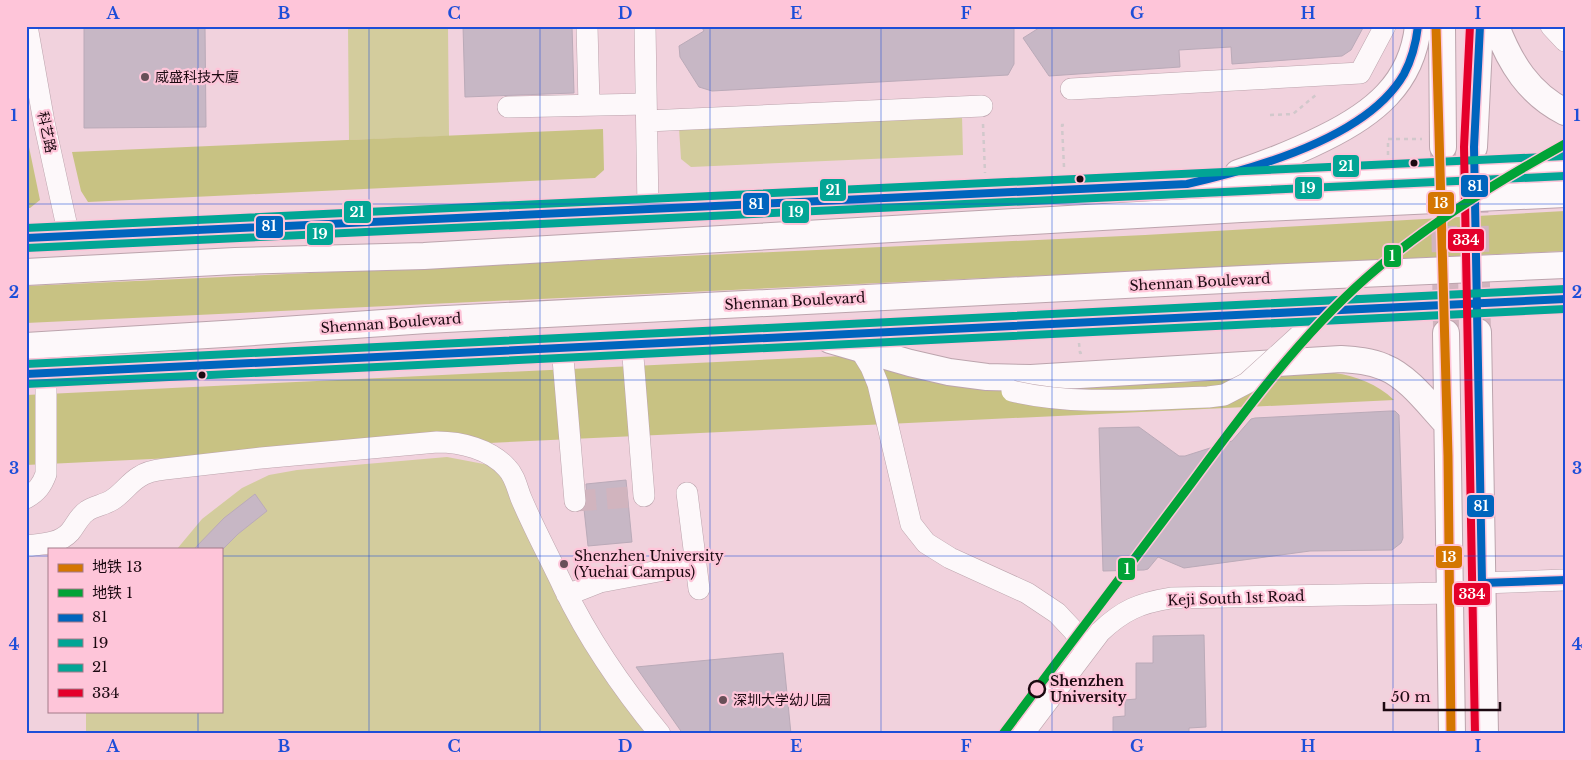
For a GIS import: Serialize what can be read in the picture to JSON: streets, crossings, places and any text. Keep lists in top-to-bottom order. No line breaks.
{"streets":{"main road":["Shennan Boulevard"],"street":["科艺路","Keji South 1st Road"]},"places":["威盛科技大廈","Shenzhen University (Yuehai Campus)","Shenzhen University","深圳大学幼儿园"],"lines":["metro line 13","transit line 81","transit line 334","metro line 1","transit line 21","transit line 19"],"legend":["地铁 13","地铁 1","81","19","21","334"],"scale_bar":"50 m","grid":{"columns":["A","B","C","D","E","F","G","H","I"],"rows":["1","2","3","4"]}}
